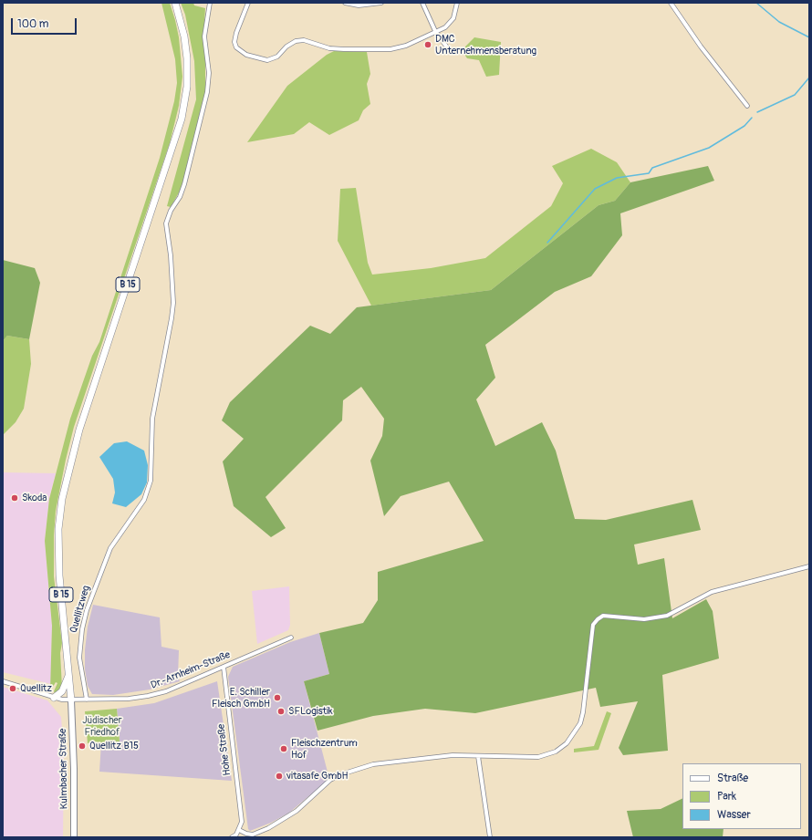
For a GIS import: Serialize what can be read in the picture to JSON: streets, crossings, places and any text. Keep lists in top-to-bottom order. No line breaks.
{"streets":{"highway":["B 15"],"main road":["Kulmbacher Straße"],"street":["Quellitzweg","Dr.-Arnheim-Straße","Hohe Straße"]},"crossings":[["B 15","Dr.-Arnheim-Straße"],["B 15","Kulmbacher Straße"],["Quellitzweg","Dr.-Arnheim-Straße"],["Dr.-Arnheim-Straße","Hohe Straße"],["Dr.-Arnheim-Straße","Kulmbacher Straße"]],"parks":["Jüdischer Friedhof"],"places":["DMC Unternehmensberatung","Skoda","Quellitz","E. Schiller Fleisch GmbH","SFLogistik","Quellitz B15","Fleischzentrum Hof","vitasafe GmbH"],"legend":["Straße","Park","Wasser"],"scale_bar":"100 m"}
